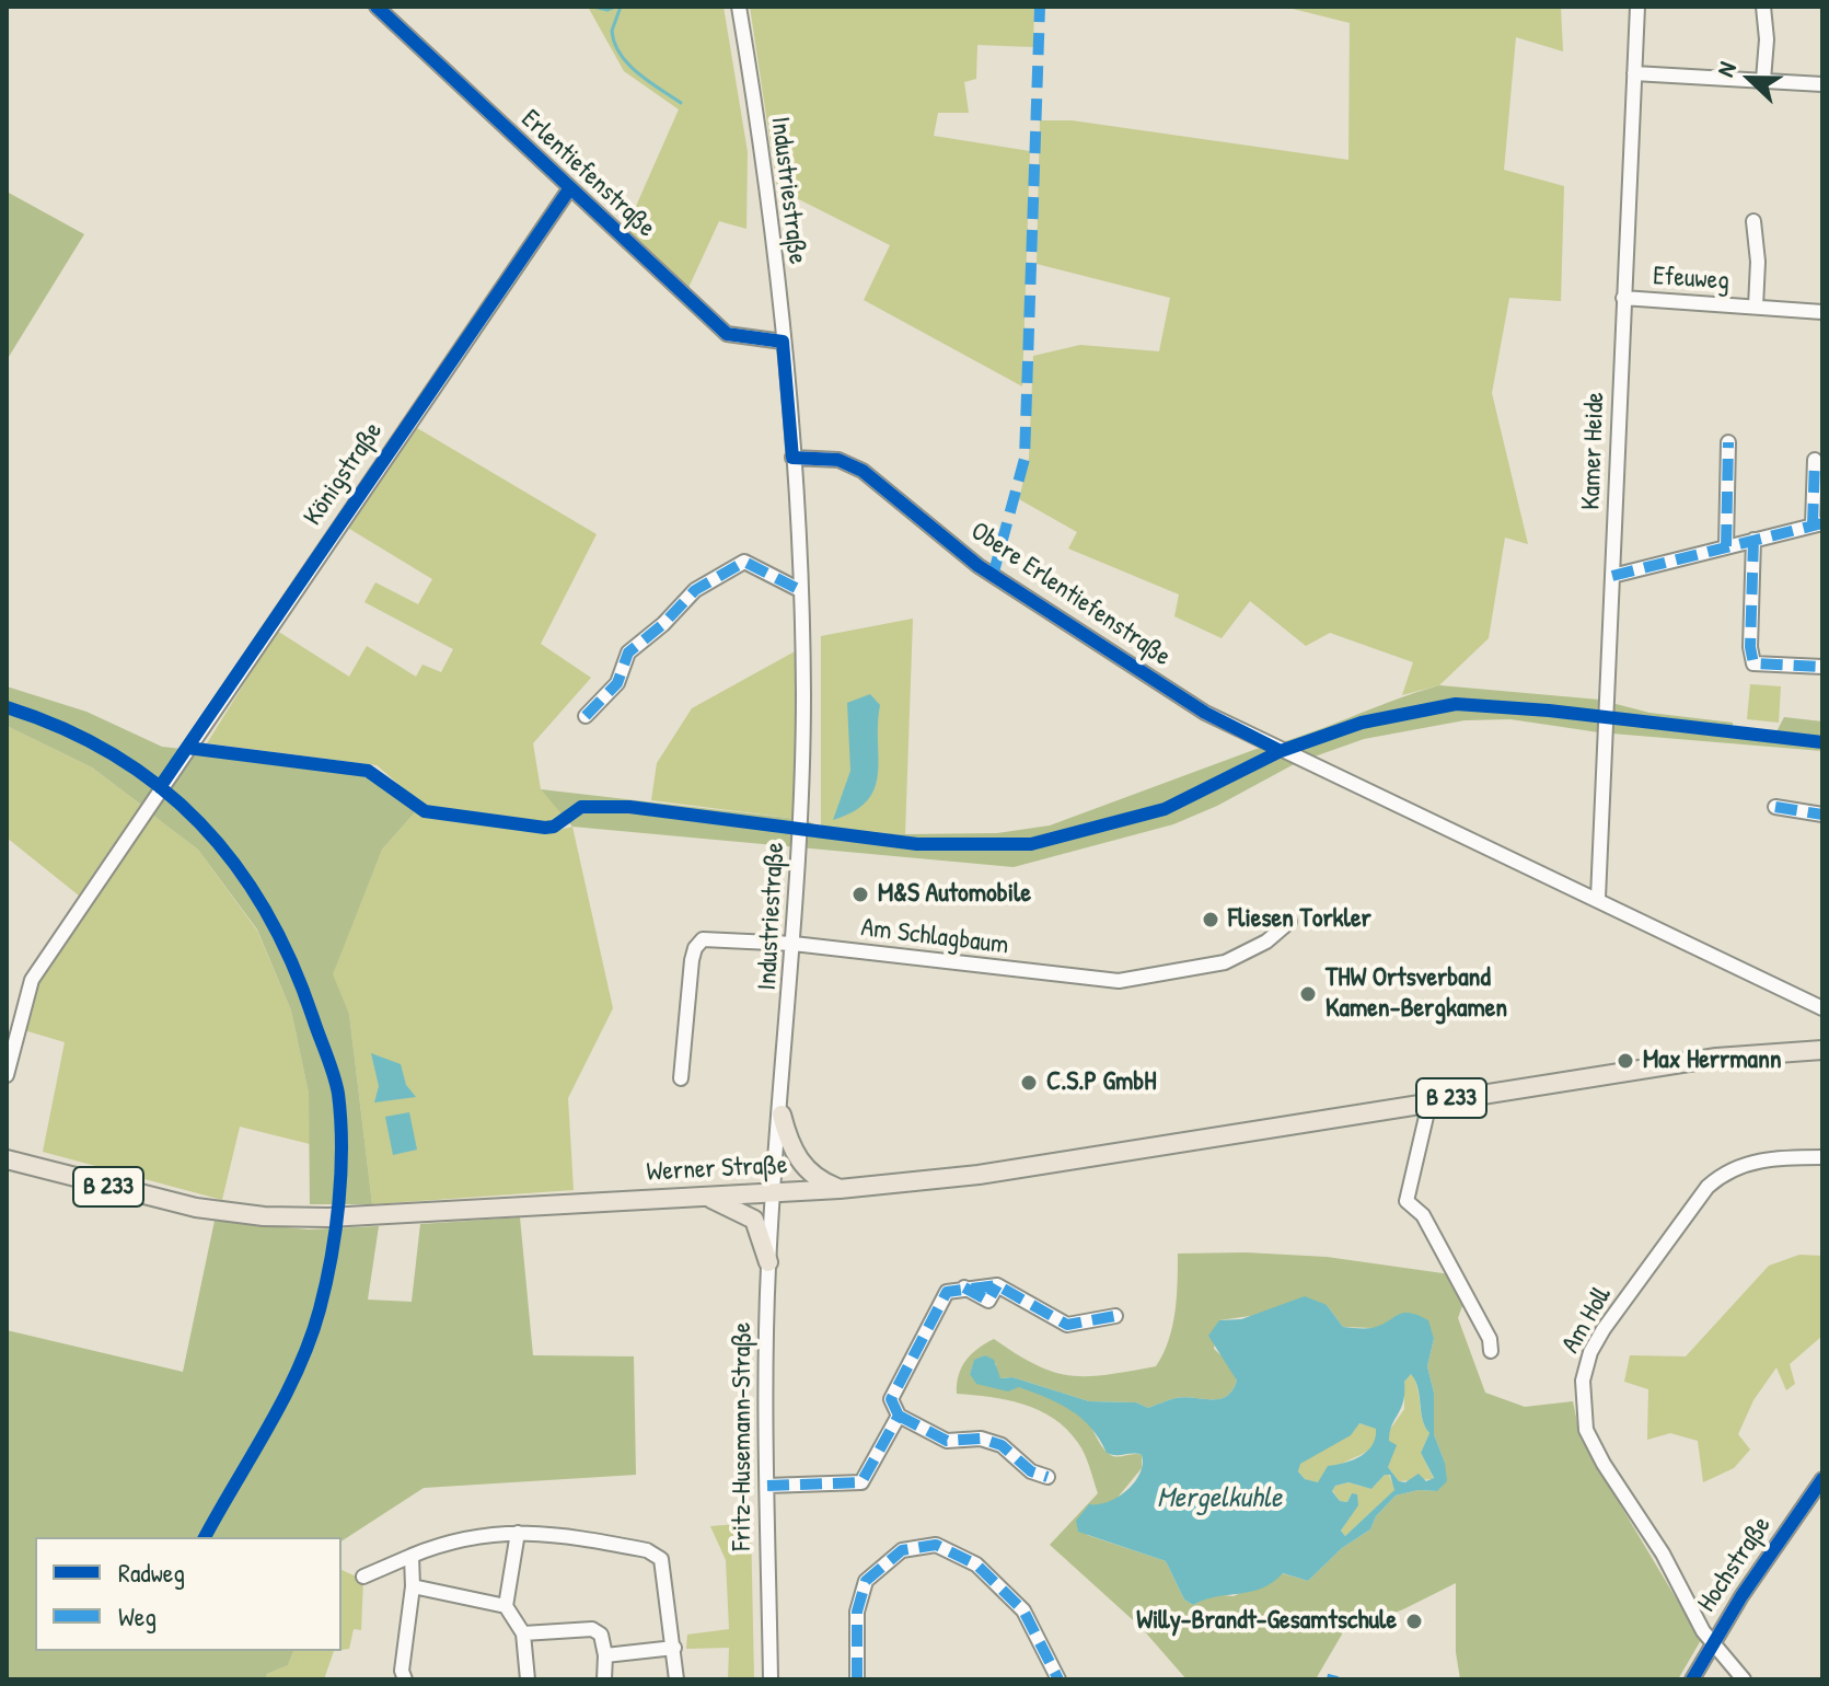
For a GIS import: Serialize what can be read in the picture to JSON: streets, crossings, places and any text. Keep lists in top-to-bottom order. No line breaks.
{"streets":{"main road":["B 233","Werner Straße"],"street":["Erlentiefenstraße","Industriestraße","Efeuweg","Kamer Heide","Königstraße","Obere Erlentiefenstraße","Am Schlagbaum","Am Holl","Fritz-Husemann-Straße","Hochstraße"]},"crossings":[["Erlentiefenstraße","Industriestraße"],["Erlentiefenstraße","Königstraße"],["Industriestraße","Obere Erlentiefenstraße"],["Industriestraße","Am Schlagbaum"],["Industriestraße","Werner Straße"],["Industriestraße","Fritz-Husemann-Straße"],["Efeuweg","Kamer Heide"],["Kamer Heide","Obere Erlentiefenstraße"],["Werner Straße","Fritz-Husemann-Straße"],["Am Holl","Hochstraße"]],"water":["Mergelkuhle"],"places":["M&S Automobile","Fliesen Torkler","THW Ortsverband Kamen-Bergkamen","Max Herrmann","C.S.P GmbH","Willy-Brandt-Gesamtschule"],"legend":["Radweg","Weg"],"north":"left"}
